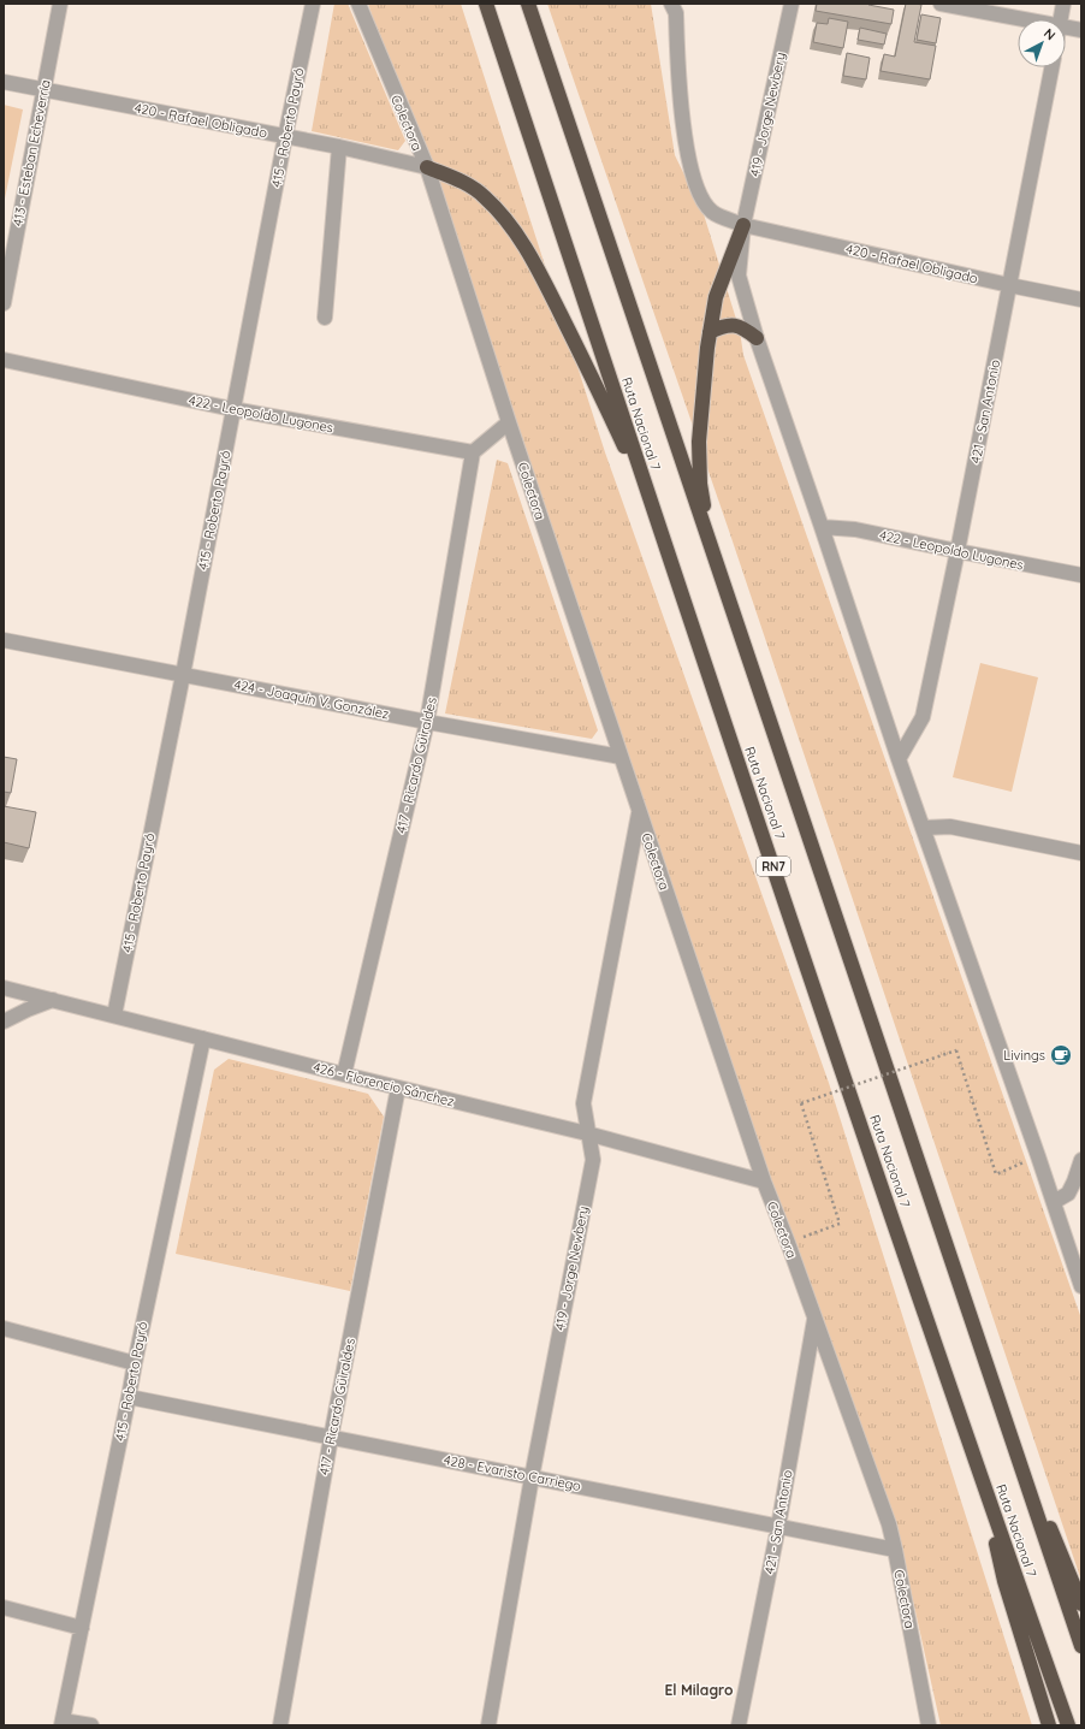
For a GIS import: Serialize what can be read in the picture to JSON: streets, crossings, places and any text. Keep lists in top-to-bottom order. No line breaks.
{"streets":{"highway":["Ruta Nacional 7","RN7"],"street":["419 - Jorge Newbery","420 - Rafael Obligado","Colectora","415 - Roberto Payró","413 - Esteban Echeverría","421 - San Antonio","422 - Leopoldo Lugones","424 - Joaquín V. González","417 - Ricardo Güiraldes","426 - Florencio Sánchez","428 - Evaristo Carriego"]},"crossings":[["419 - Jorge Newbery","420 - Rafael Obligado"],["419 - Jorge Newbery","Colectora"],["419 - Jorge Newbery","426 - Florencio Sánchez"],["419 - Jorge Newbery","428 - Evaristo Carriego"],["420 - Rafael Obligado","Colectora"],["420 - Rafael Obligado","415 - Roberto Payró"],["420 - Rafael Obligado","413 - Esteban Echeverría"],["420 - Rafael Obligado","421 - San Antonio"],["Colectora","421 - San Antonio"],["Colectora","424 - Joaquín V. González"],["Colectora","426 - Florencio Sánchez"],["Colectora","428 - Evaristo Carriego"],["415 - Roberto Payró","422 - Leopoldo Lugones"],["415 - Roberto Payró","424 - Joaquín V. González"],["415 - Roberto Payró","426 - Florencio Sánchez"],["415 - Roberto Payró","428 - Evaristo Carriego"],["421 - San Antonio","422 - Leopoldo Lugones"],["421 - San Antonio","428 - Evaristo Carriego"],["422 - Leopoldo Lugones","417 - Ricardo Güiraldes"],["424 - Joaquín V. González","417 - Ricardo Güiraldes"],["417 - Ricardo Güiraldes","426 - Florencio Sánchez"],["417 - Ricardo Güiraldes","428 - Evaristo Carriego"]],"districts":["El Milagro"],"places":{"cafe":["Livings"]},"north":"top right"}
